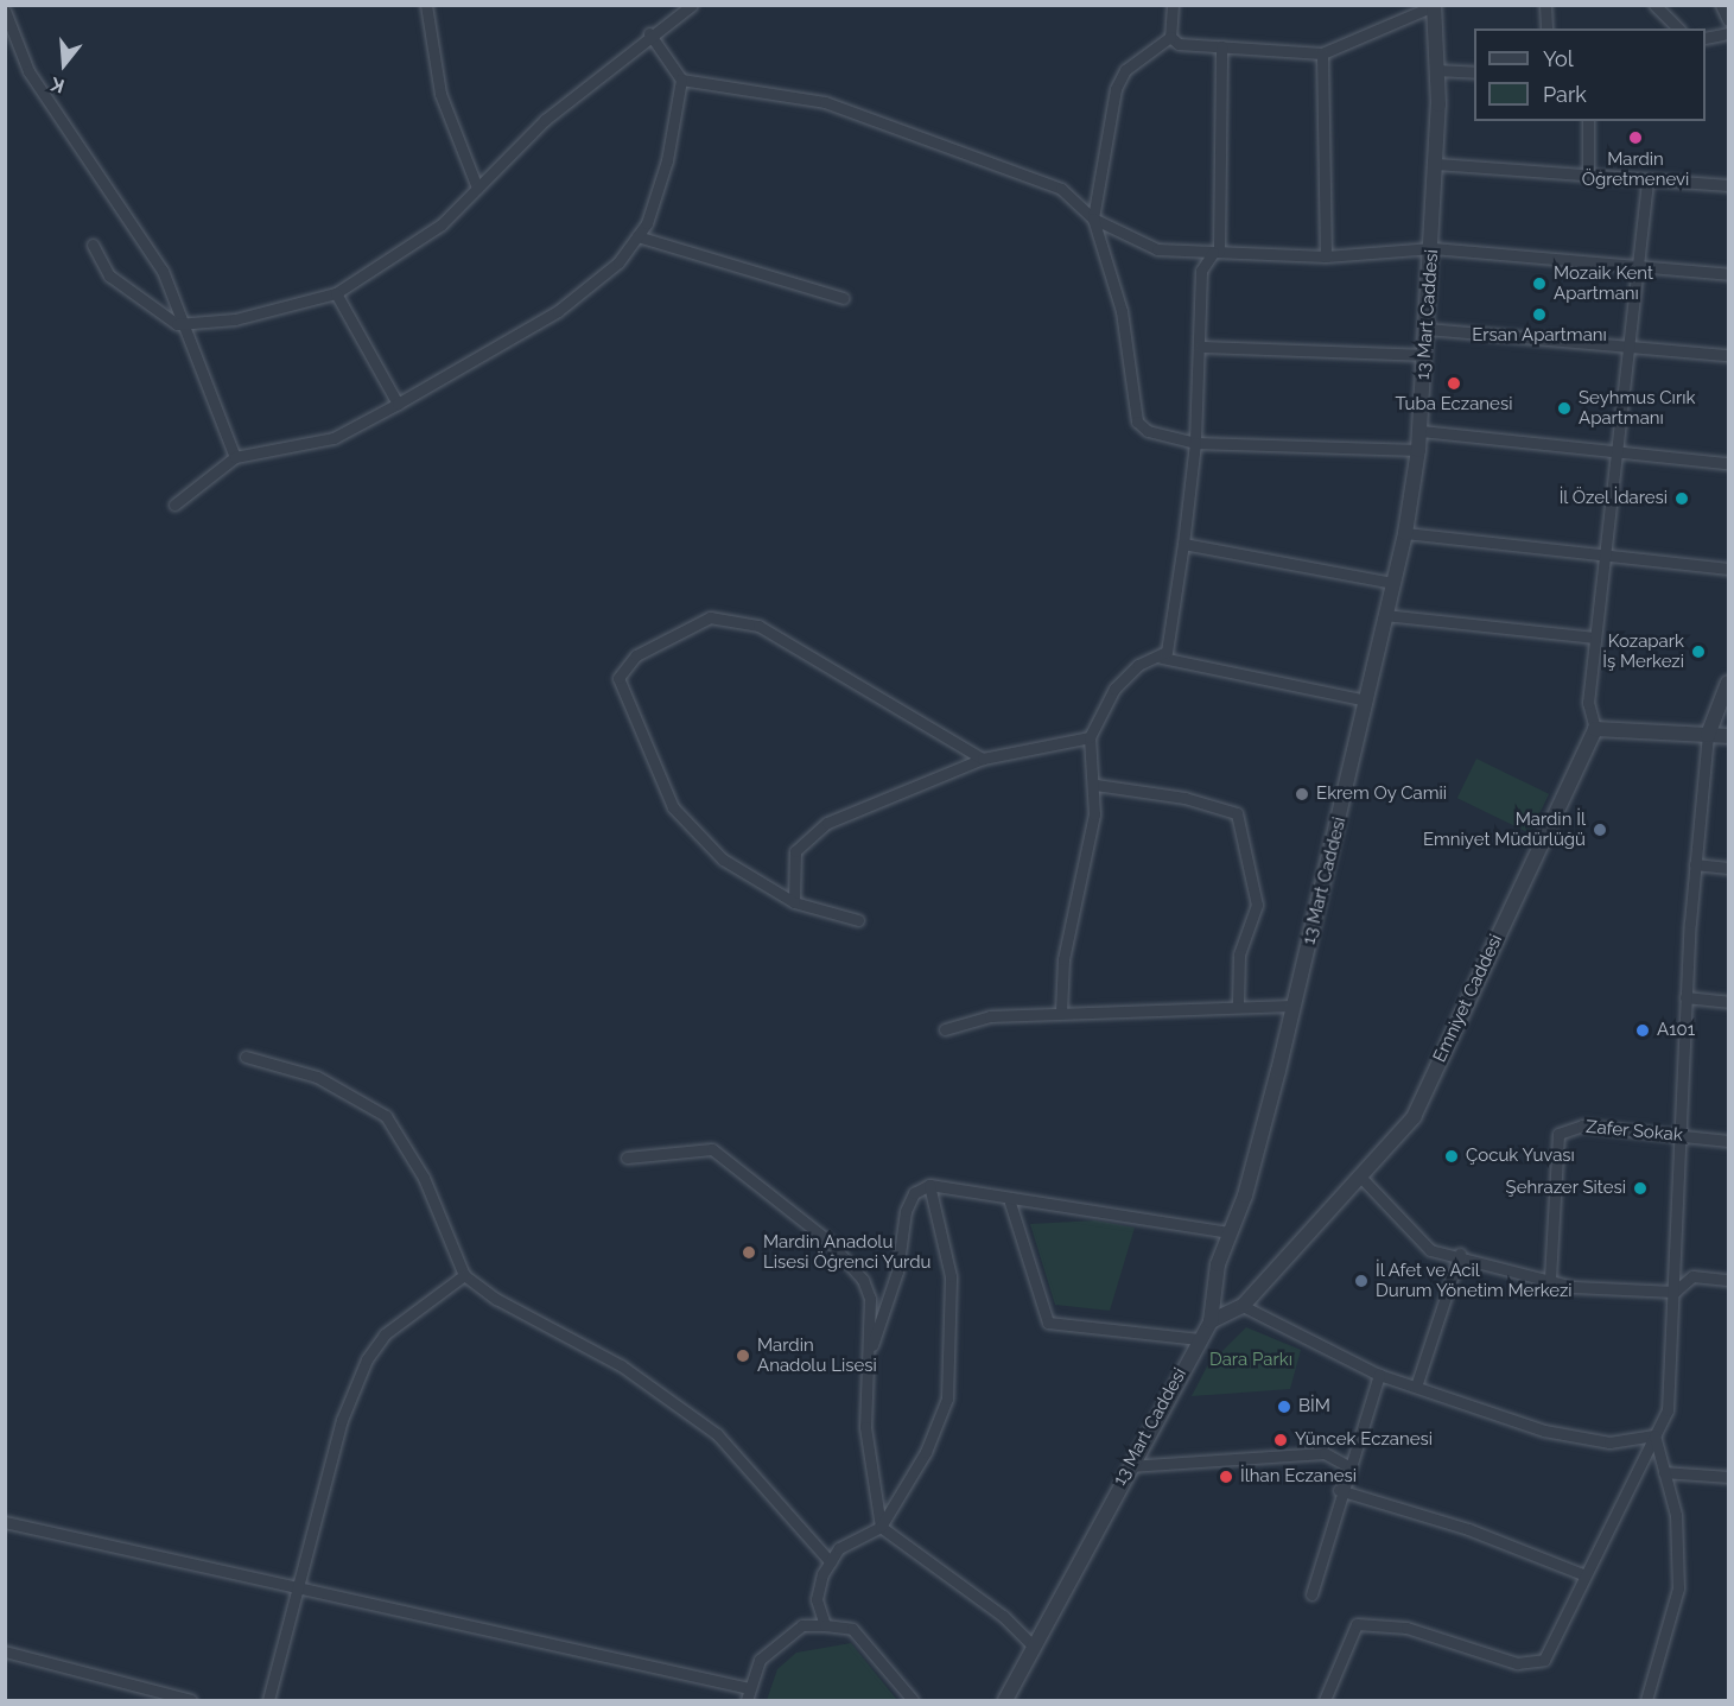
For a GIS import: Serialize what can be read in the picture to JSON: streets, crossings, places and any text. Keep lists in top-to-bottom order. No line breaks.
{"streets":{"street":["13 Mart Caddesi","Emniyet Caddesi","Zafer Sokak"]},"crossings":[["13 Mart Caddesi","Emniyet Caddesi"]],"parks":["Dara Parkı"],"places":["Mardin Öğretmenevi","Mozaik Kent Apartmanı","Ersan Apartmanı","Tuba Eczanesi","Seyhmus Cırık Apartmanı","İl Özel İdaresi","Kozapark İş Merkezi","Ekrem Oy Camii","Mardin İl Emniyet Müdürlüğü","A101","Çocuk Yuvası","Şehrazer Sitesi","Mardin Anadolu Lisesi Öğrenci Yurdu","İl Afet ve Acil Durum Yönetim Merkezi","Mardin Anadolu Lisesi","BİM","Yüncek Eczanesi","İlhan Eczanesi"],"legend":["Yol","Park"],"north":"bottom"}
